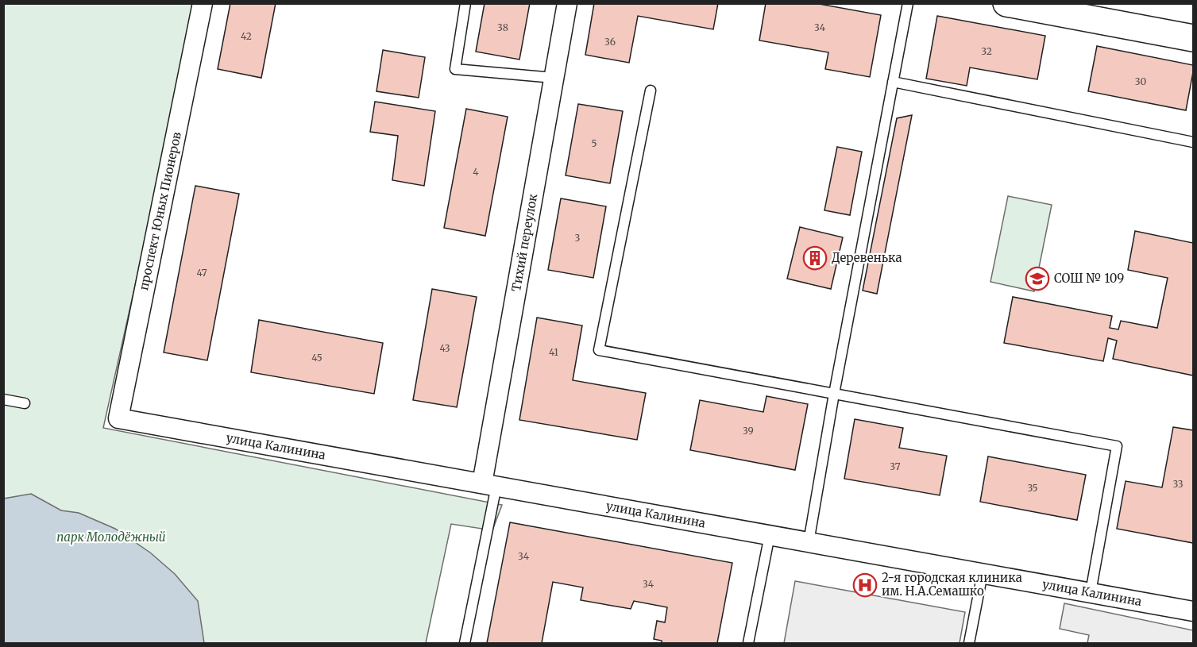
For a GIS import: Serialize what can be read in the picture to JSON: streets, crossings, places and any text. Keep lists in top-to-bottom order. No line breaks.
{"streets":{"street":["проспект Юных Пионеров","Тихий переулок","улица Калинина"]},"crossings":[["проспект Юных Пионеров","улица Калинина"],["Тихий переулок","улица Калинина"]],"parks":["парк Молодёжный"],"places":{"building":["Деревенька"],"school or university":["СОШ № 109"],"hospital":["2-я городская клиника им. Н.А.Семашко"]},"house_numbers":["38","34","42","36","32","30","5","4","3","47","43","41","45","39","37","33","35","34","34"]}
